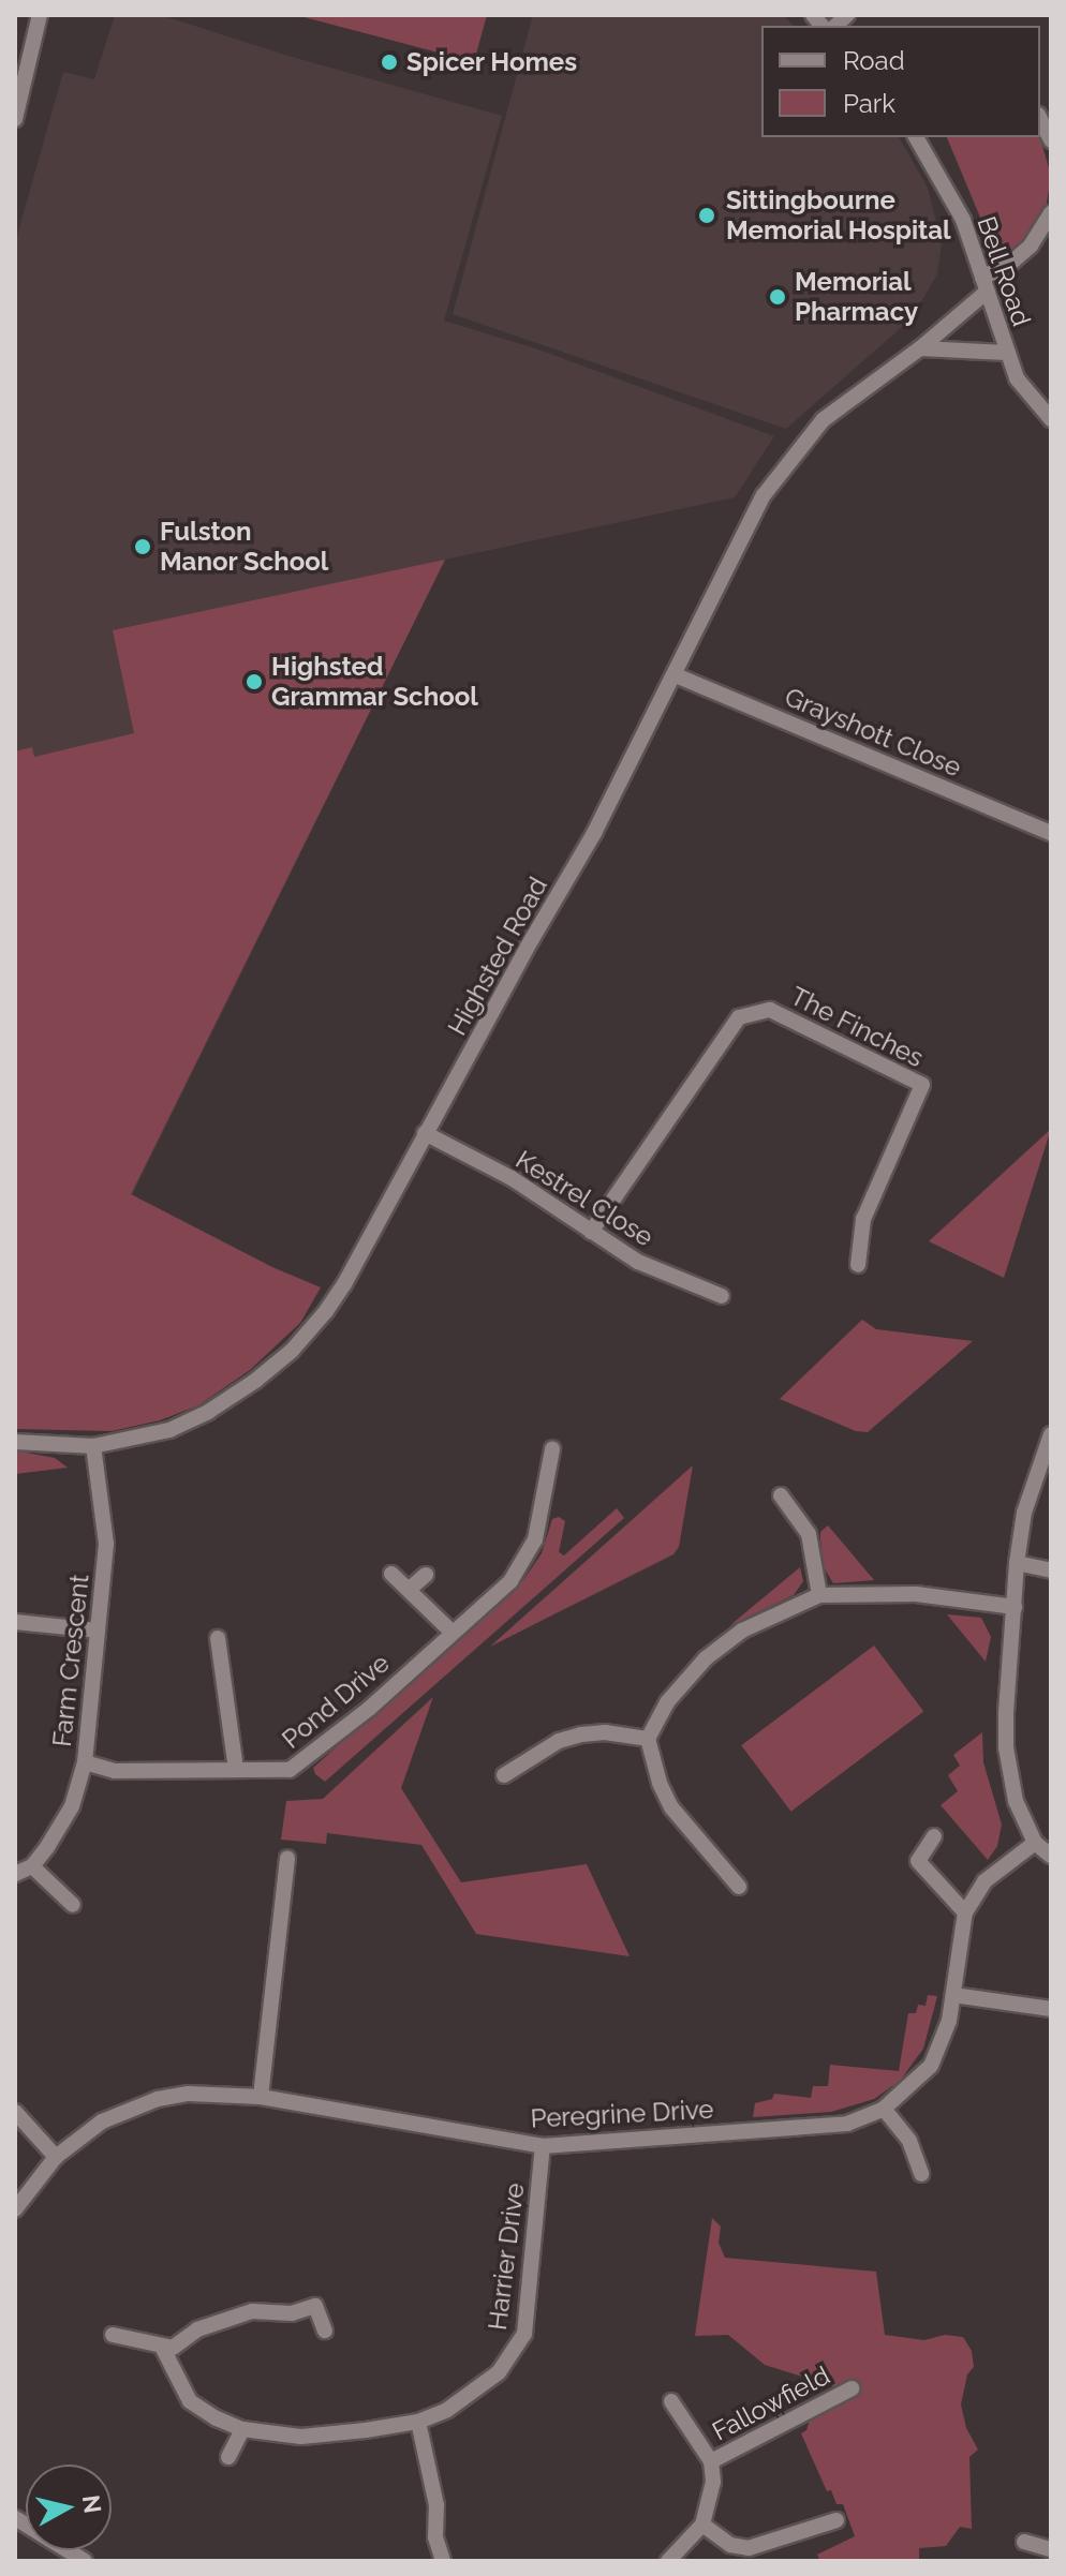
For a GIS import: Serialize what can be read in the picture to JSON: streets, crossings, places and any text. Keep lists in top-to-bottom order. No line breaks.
{"streets":{"street":["Bell Road","Grayshott Close","Highsted Road","The Finches","Kestrel Close","Farm Crescent","Pond Drive","Peregrine Drive","Harrier Drive","Fallowfield"]},"crossings":[["Bell Road","Highsted Road"],["Grayshott Close","Highsted Road"],["Highsted Road","Kestrel Close"],["Highsted Road","Farm Crescent"],["The Finches","Kestrel Close"],["Farm Crescent","Pond Drive"],["Peregrine Drive","Harrier Drive"]],"places":["Spicer Homes","Sittingbourne Memorial Hospital","Memorial Pharmacy","Fulston Manor School","Highsted Grammar School"],"legend":["Road","Park"],"north":"right"}
